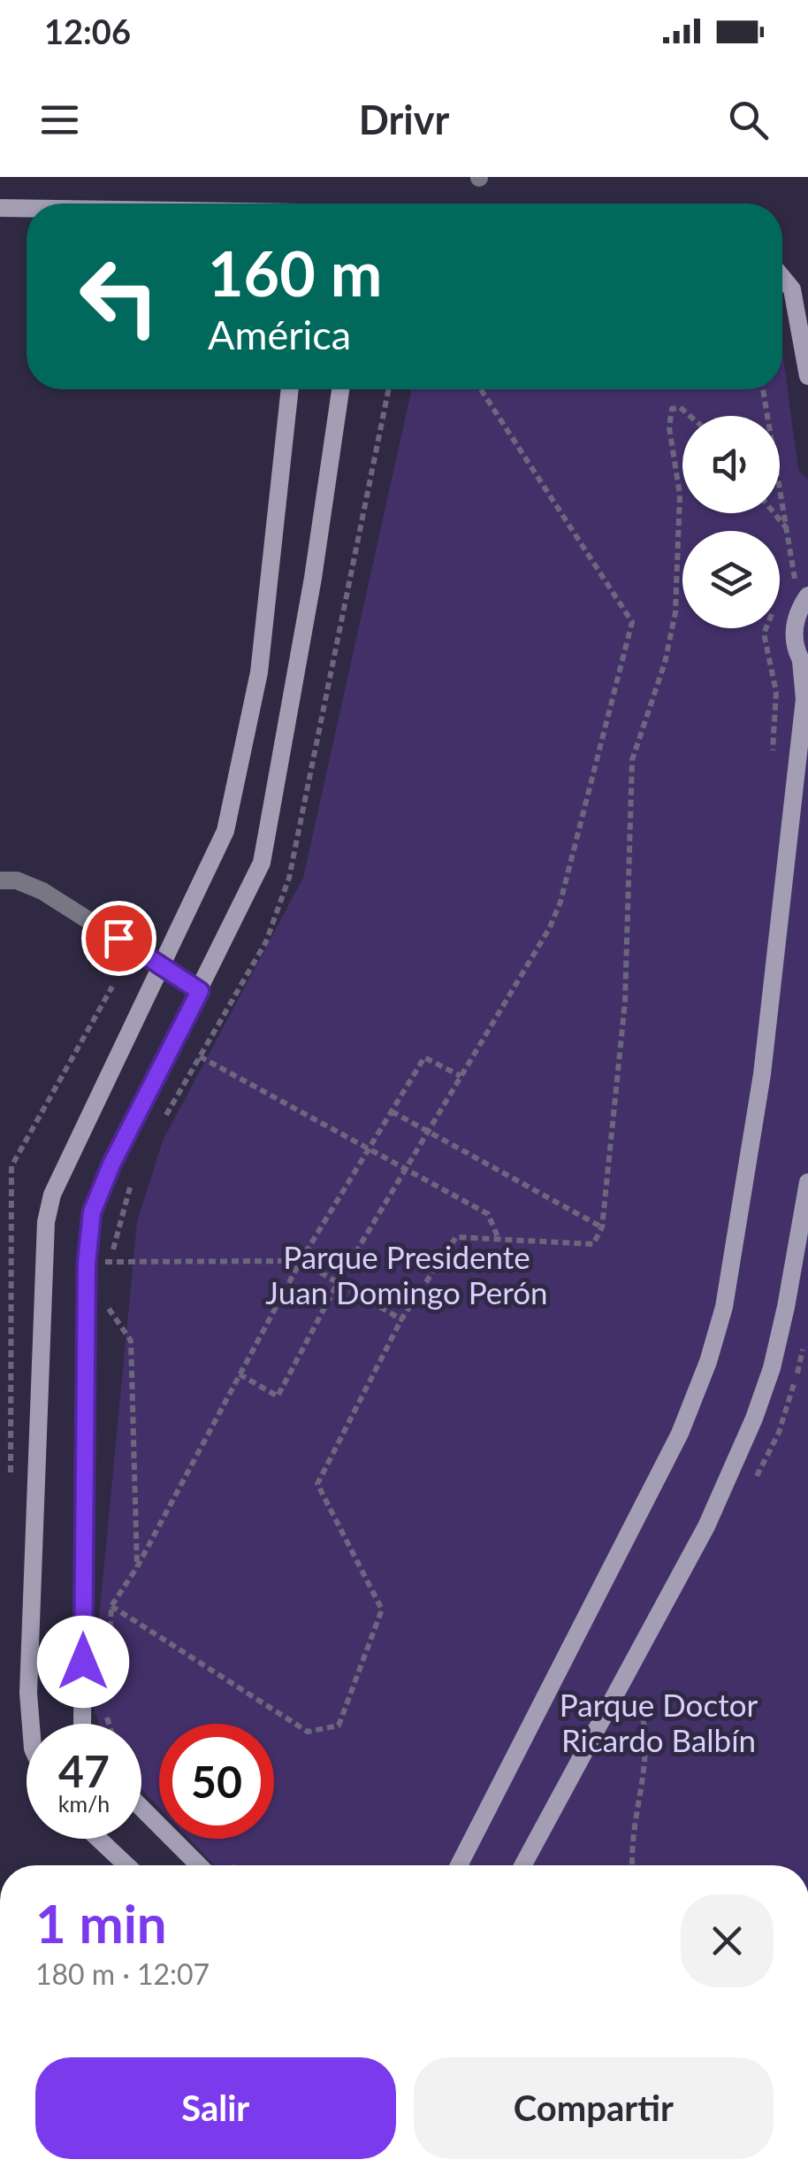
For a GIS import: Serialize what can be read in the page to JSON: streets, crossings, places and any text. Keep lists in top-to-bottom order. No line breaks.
{"parks":["Parque Presidente Juan Domingo Perón","Parque Doctor Ricardo Balbín"],"page":{"status":"12:06","header":"Drivr","turn":["160 m","América"],"speed":"47 km/h","limit":"50","heading":["1 min","180 m · 12:07"],"buttons":["Salir","Compartir"]}}
